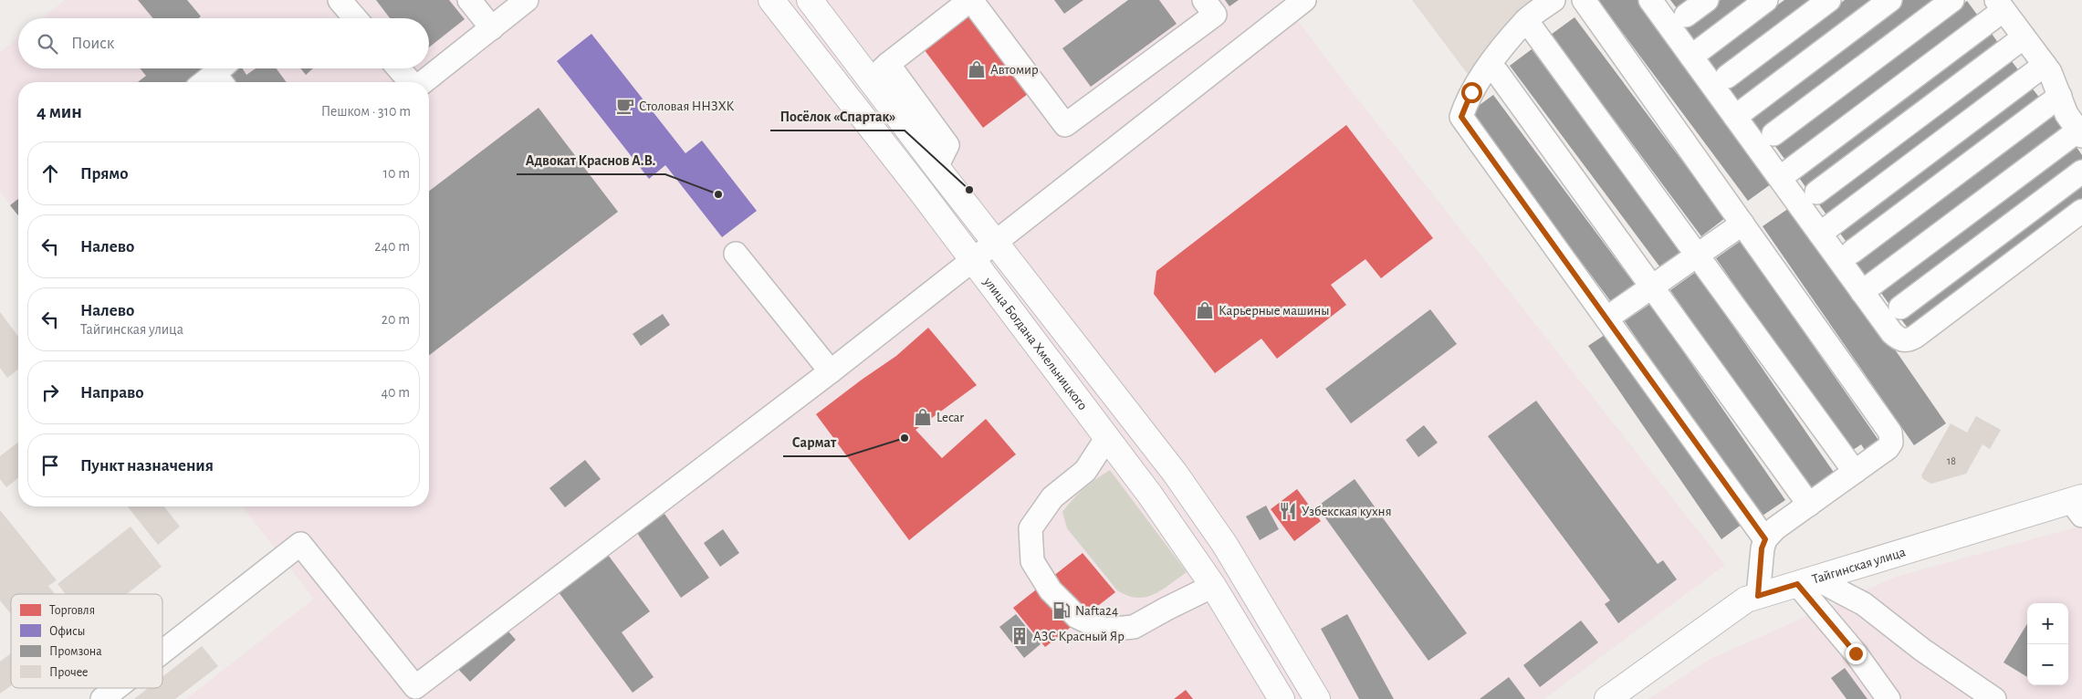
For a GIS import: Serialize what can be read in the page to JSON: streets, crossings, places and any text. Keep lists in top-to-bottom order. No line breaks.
{"streets":{"main road":["улица Богдана Хмельницкого","Тайгинская улица"]},"places":{"shop":["Автомир","Карьерные машины","Lecar"],"cafe":["Столовая ННЗХК"],"other":["Посёлок «Спартак»","Адвокат Краснов А.В.","Сармат"],"restaurant":["Узбекская кухня"],"fuel station":["Nafta24"],"building":["АЗС Красный Яр"]},"house_numbers":["18"],"legend":["Торговля","Офисы","Промзона","Прочее"],"page":{"search":"Поиск","heading":["4 мин","Пешком · 310 m"],"list":[["Прямо","10 m"],["Налево","240 m"],["Налево","Тайгинская улица","20 m"],["Направо","40 m"],"Пункт назначения"],"map_buttons":["+","−"]}}
